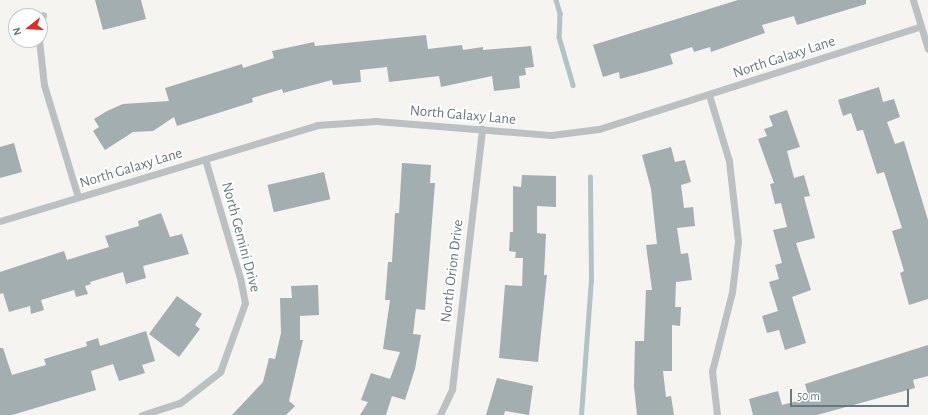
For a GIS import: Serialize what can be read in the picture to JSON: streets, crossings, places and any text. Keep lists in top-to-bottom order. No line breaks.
{"streets":{"street":["North Galaxy Lane","North Gemini Drive","North Orion Drive"]},"crossings":[["North Galaxy Lane","North Gemini Drive"],["North Galaxy Lane","North Orion Drive"]],"scale_bar":"50 m","north":"left"}
